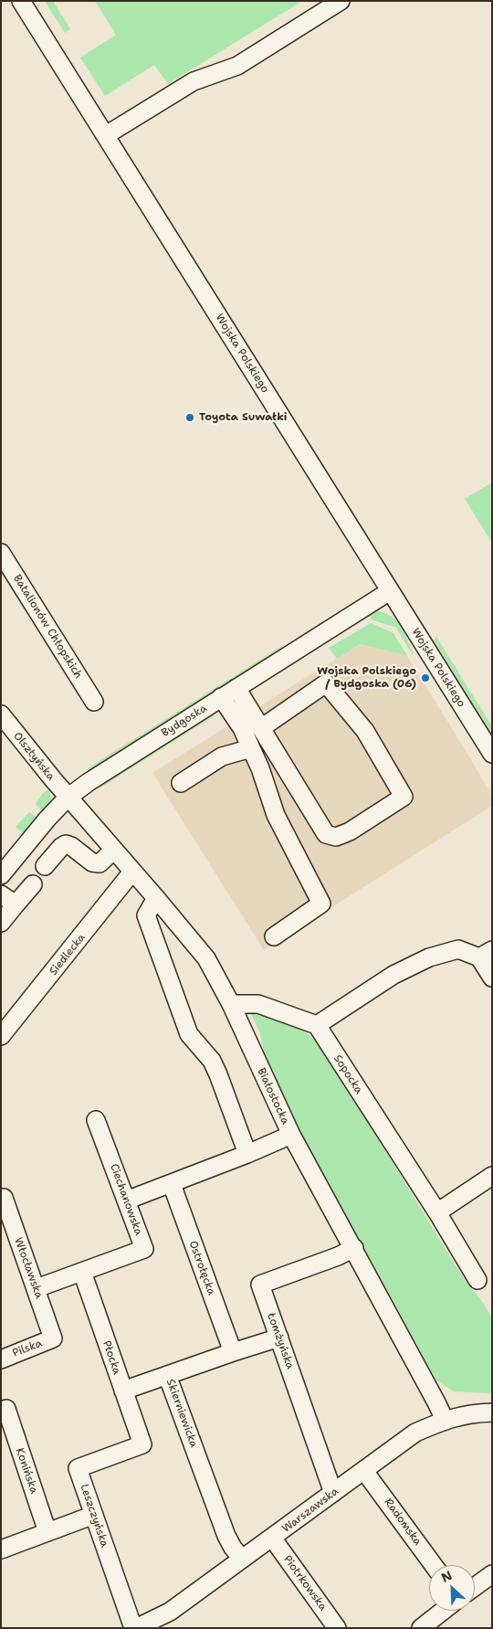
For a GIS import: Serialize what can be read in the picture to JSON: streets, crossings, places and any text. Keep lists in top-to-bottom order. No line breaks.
{"streets":{"street":["Wojska Polskiego","Batalionów Chłopskich","Bydgoska","Olsztyńska","Siedlecka","Sopocka","Białostocka","Ciechanowska","Włocławska","Ostrołęcka","Łomżyńska","Pilska","Płocka","Skierniewicka","Konińska","Warszawska","Leszczyńska","Radomska","Piotrkowska"]},"crossings":[["Wojska Polskiego","Bydgoska"],["Bydgoska","Olsztyńska"],["Bydgoska","Białostocka"],["Olsztyńska","Białostocka"],["Siedlecka","Białostocka"],["Białostocka","Łomżyńska"],["Białostocka","Warszawska"],["Ciechanowska","Włocławska"],["Ciechanowska","Płocka"],["Włocławska","Pilska"],["Ostrołęcka","Skierniewicka"],["Łomżyńska","Skierniewicka"],["Łomżyńska","Warszawska"],["Płocka","Leszczyńska"],["Skierniewicka","Warszawska"],["Warszawska","Leszczyńska"],["Warszawska","Radomska"],["Warszawska","Piotrkowska"]],"places":["Toyota Suwałki","Wojska Polskiego / Bydgoska (06)"],"north":"top left"}
